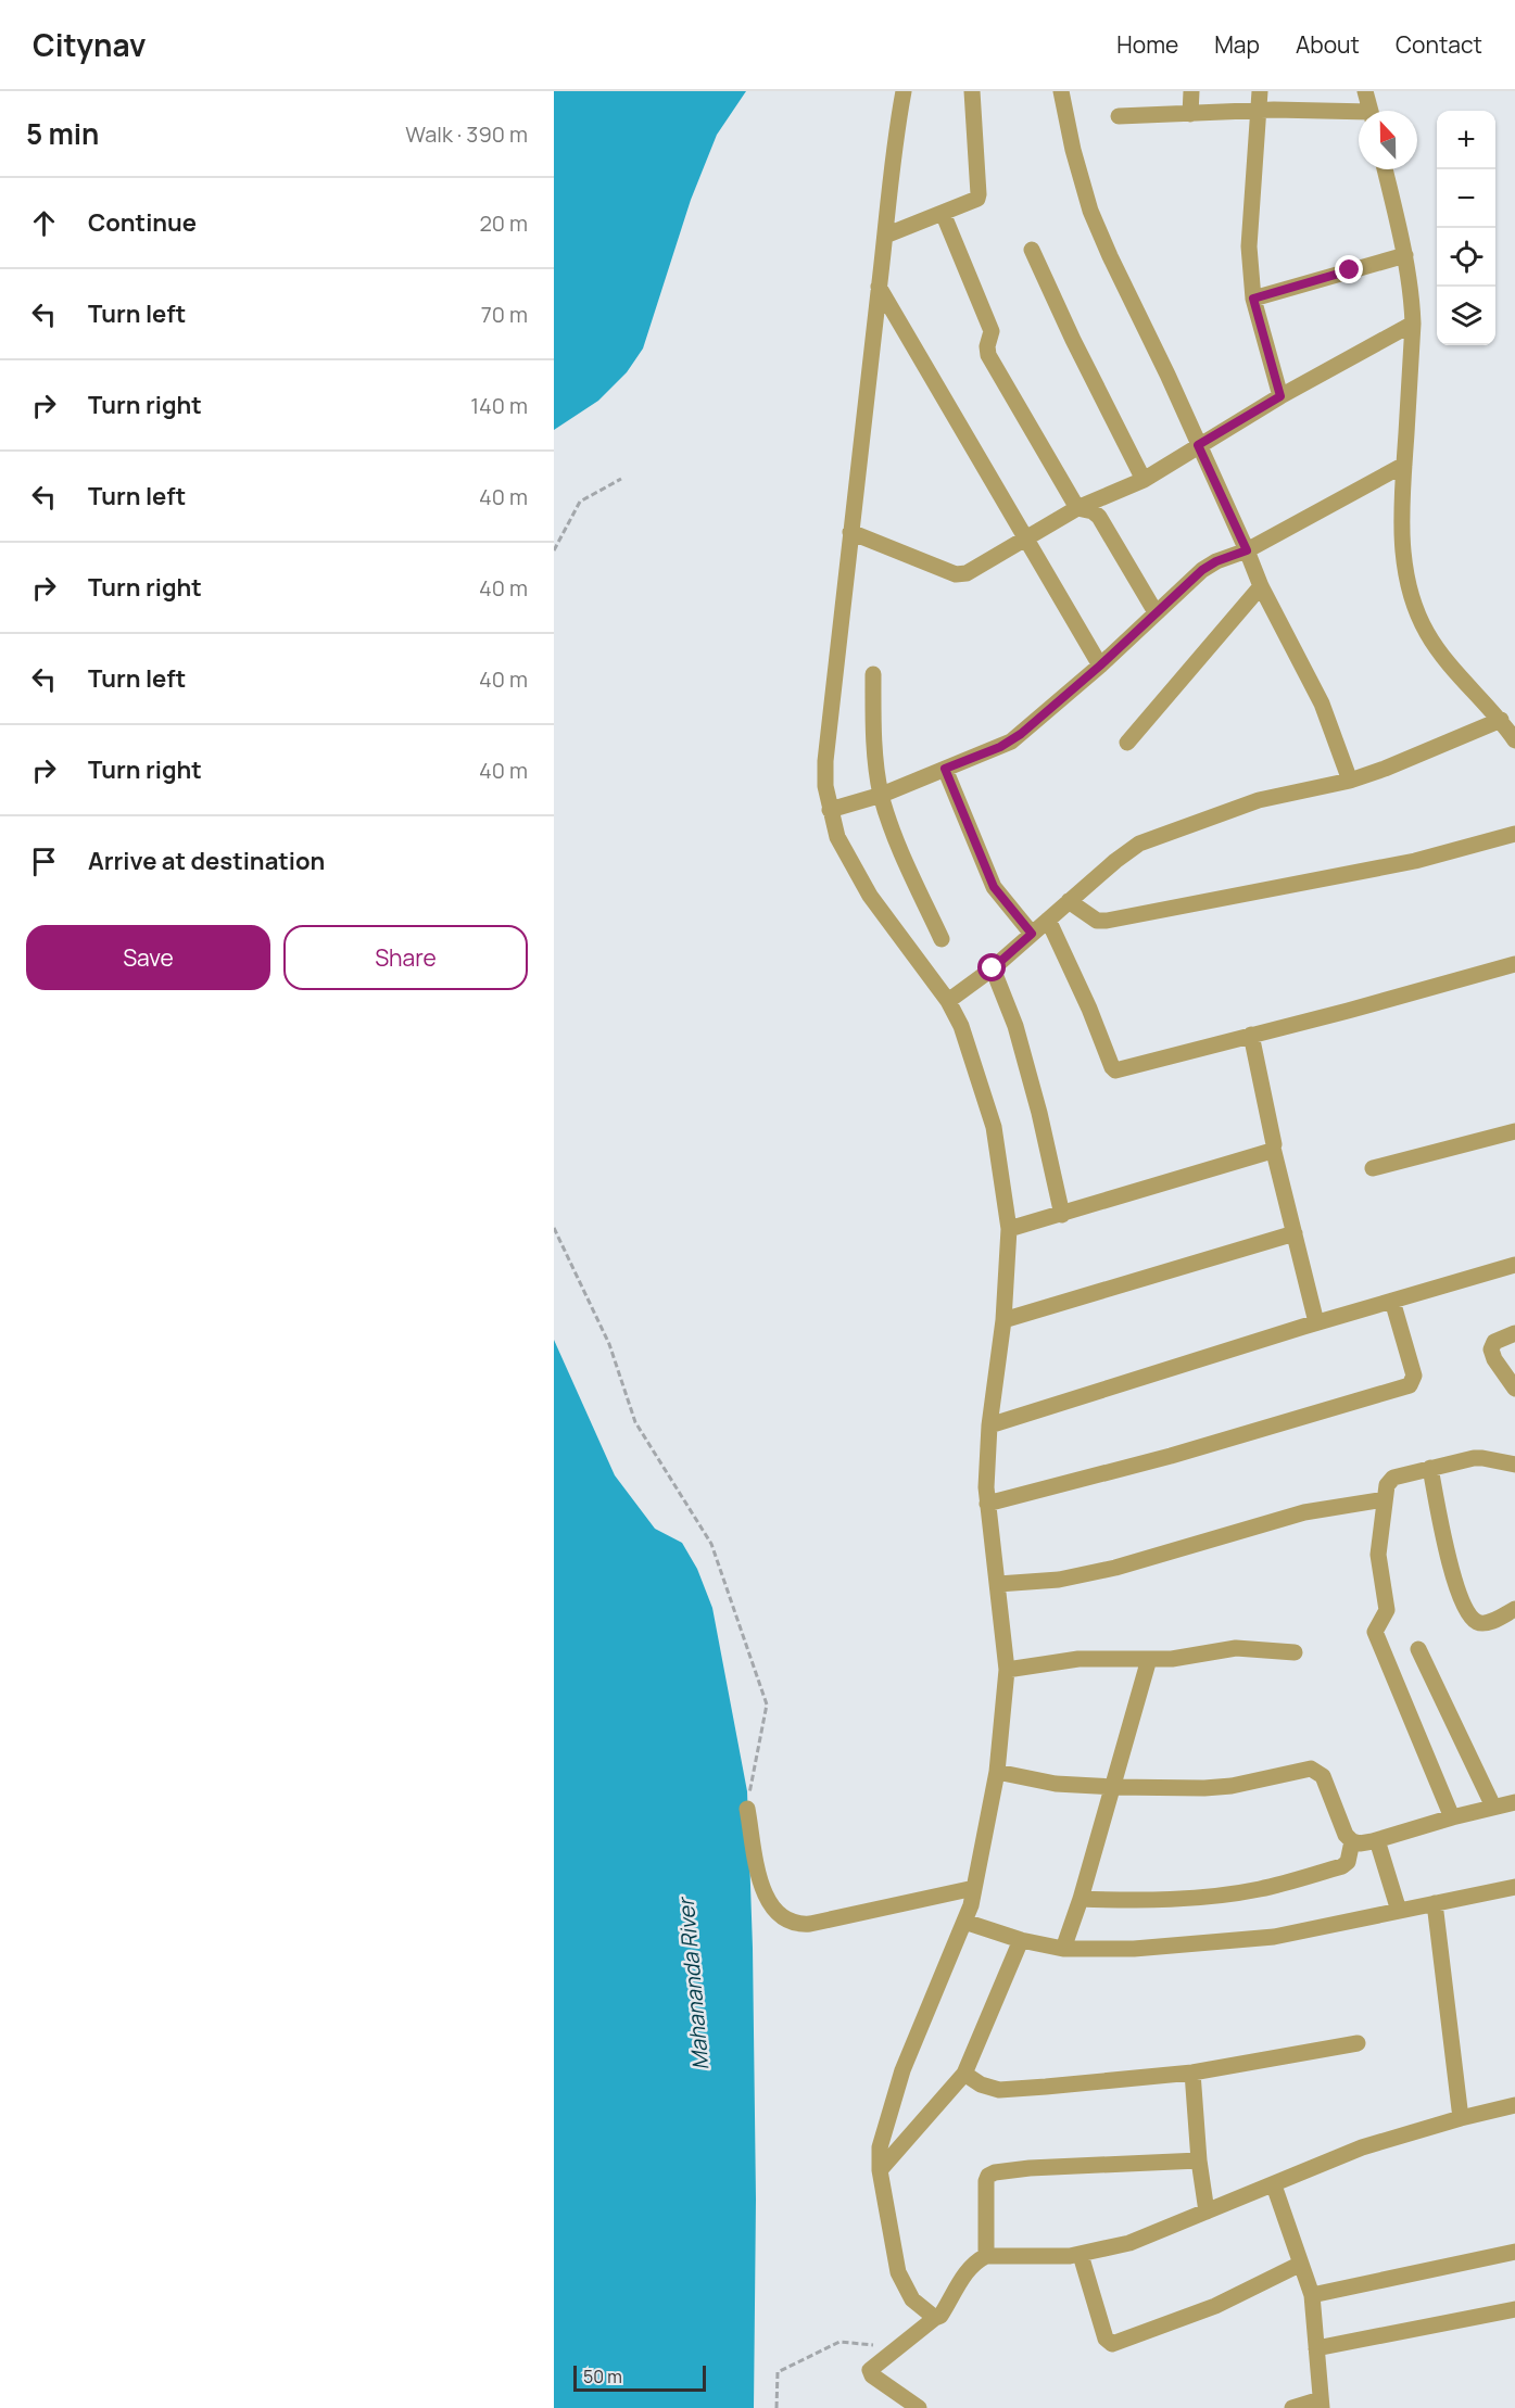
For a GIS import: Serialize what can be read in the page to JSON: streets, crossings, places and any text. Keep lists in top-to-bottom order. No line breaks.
{"water":["Mahananda River"],"scale_bar":"50 m","north":"top","page":{"header":"Citynav","nav":["Home","Map","About","Contact"],"heading":["5 min","Walk · 390 m"],"map_buttons":["+","−"],"list":[["Continue","20 m"],["Turn left","70 m"],["Turn right","140 m"],["Turn left","40 m"],["Turn right","40 m"],["Turn left","40 m"],["Turn right","40 m"],"Arrive at destination"],"buttons":["Save","Share"],"scale":"50 m"}}
